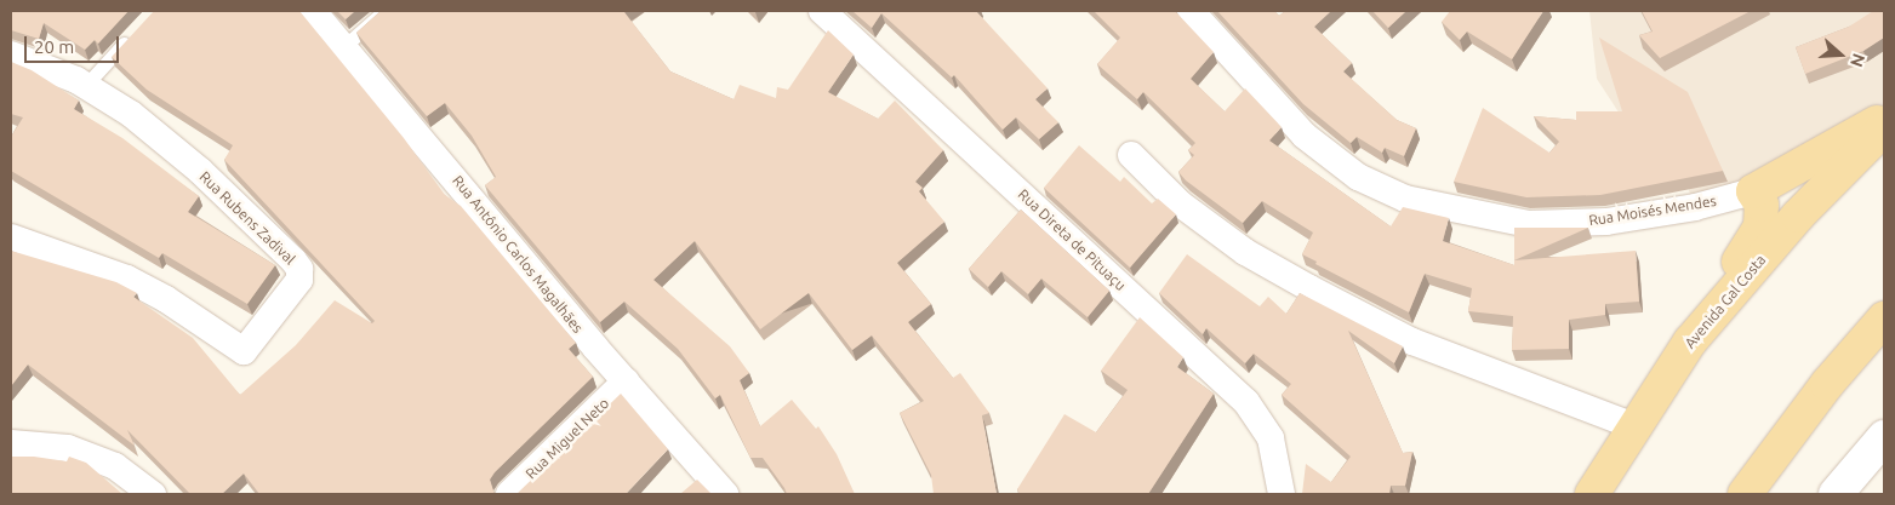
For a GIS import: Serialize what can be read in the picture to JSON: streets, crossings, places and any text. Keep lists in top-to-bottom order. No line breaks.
{"streets":{"main road":["Avenida Gal Costa"],"street":["Rua Moisés Mendes","Rua Rubens Zadival","Rua Direta de Pituaçu","Rua Antônio Carlos Magalhães","Rua Miguel Neto"]},"crossings":[["Rua Antônio Carlos Magalhães","Rua Miguel Neto"]],"scale_bar":"20 m","north":"right"}
